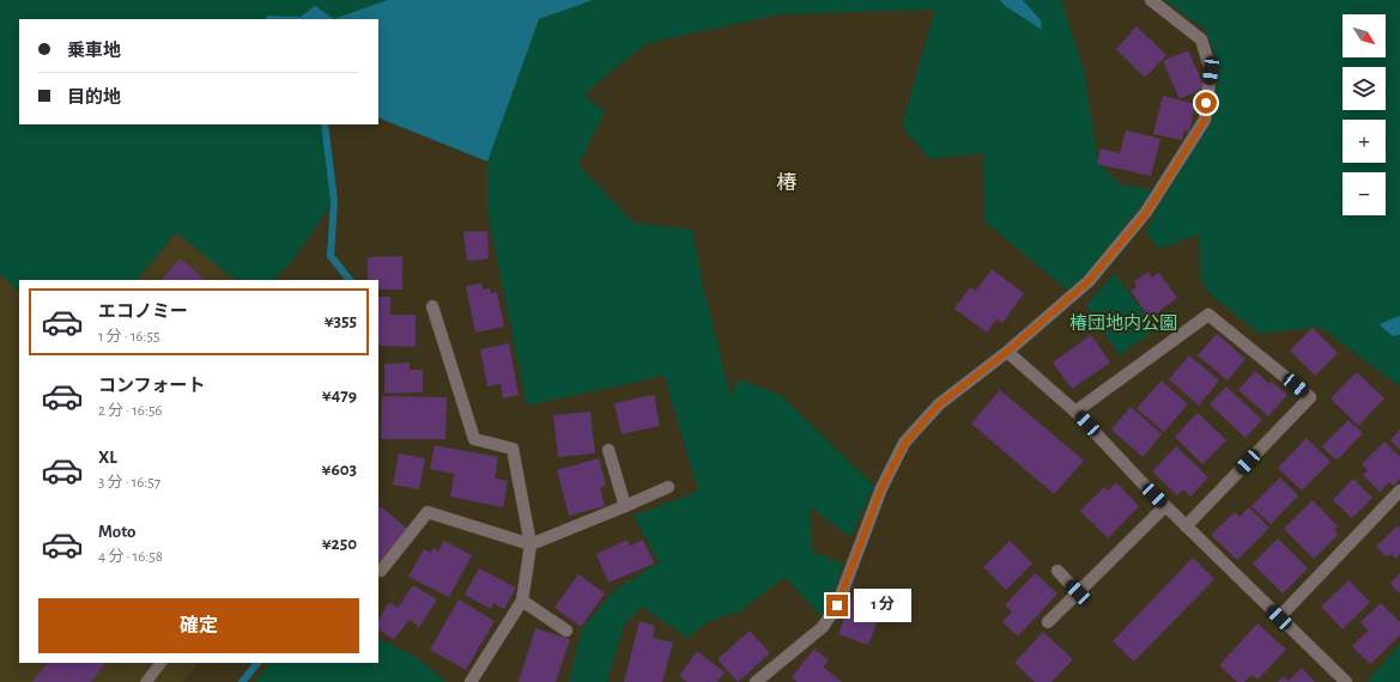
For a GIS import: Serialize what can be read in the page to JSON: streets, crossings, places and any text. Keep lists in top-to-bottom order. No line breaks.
{"districts":["椿"],"parks":["椿団地内公園"],"north":"bottom right","page":{"map_buttons":["+","−"],"banner":["乗車地","目的地"],"list":[{"name":"エコノミー","note":"1 分 · 16:55","value":"¥355"},{"name":"コンフォート","note":"2 分 · 16:56","value":"¥479"},{"name":"XL","note":"3 分 · 16:57","value":"¥603"},{"name":"Moto","note":"4 分 · 16:58","value":"¥250"}],"bubble":"1 分","buttons":"確定"}}
